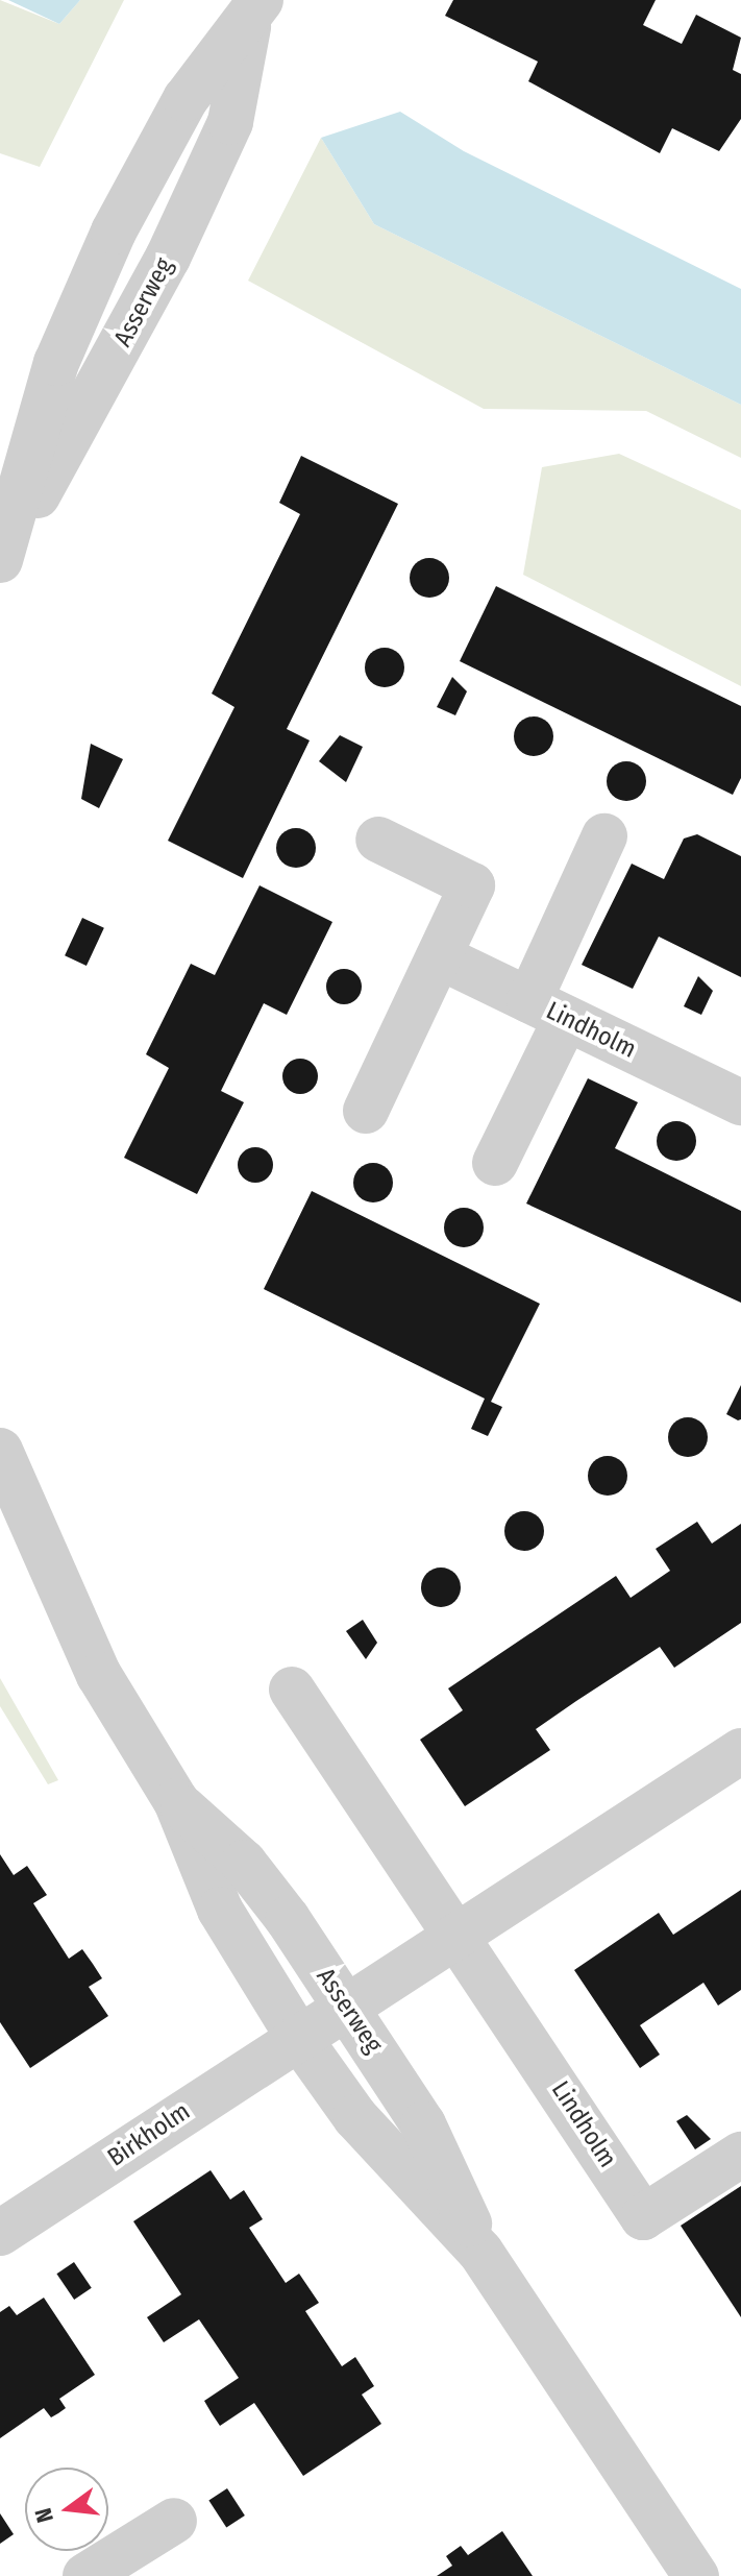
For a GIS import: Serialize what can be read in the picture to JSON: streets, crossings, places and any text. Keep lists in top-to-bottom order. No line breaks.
{"streets":{"street":["Asserweg","Lindholm","Birkholm"]},"crossings":[["Asserweg","Birkholm"]],"north":"left"}
